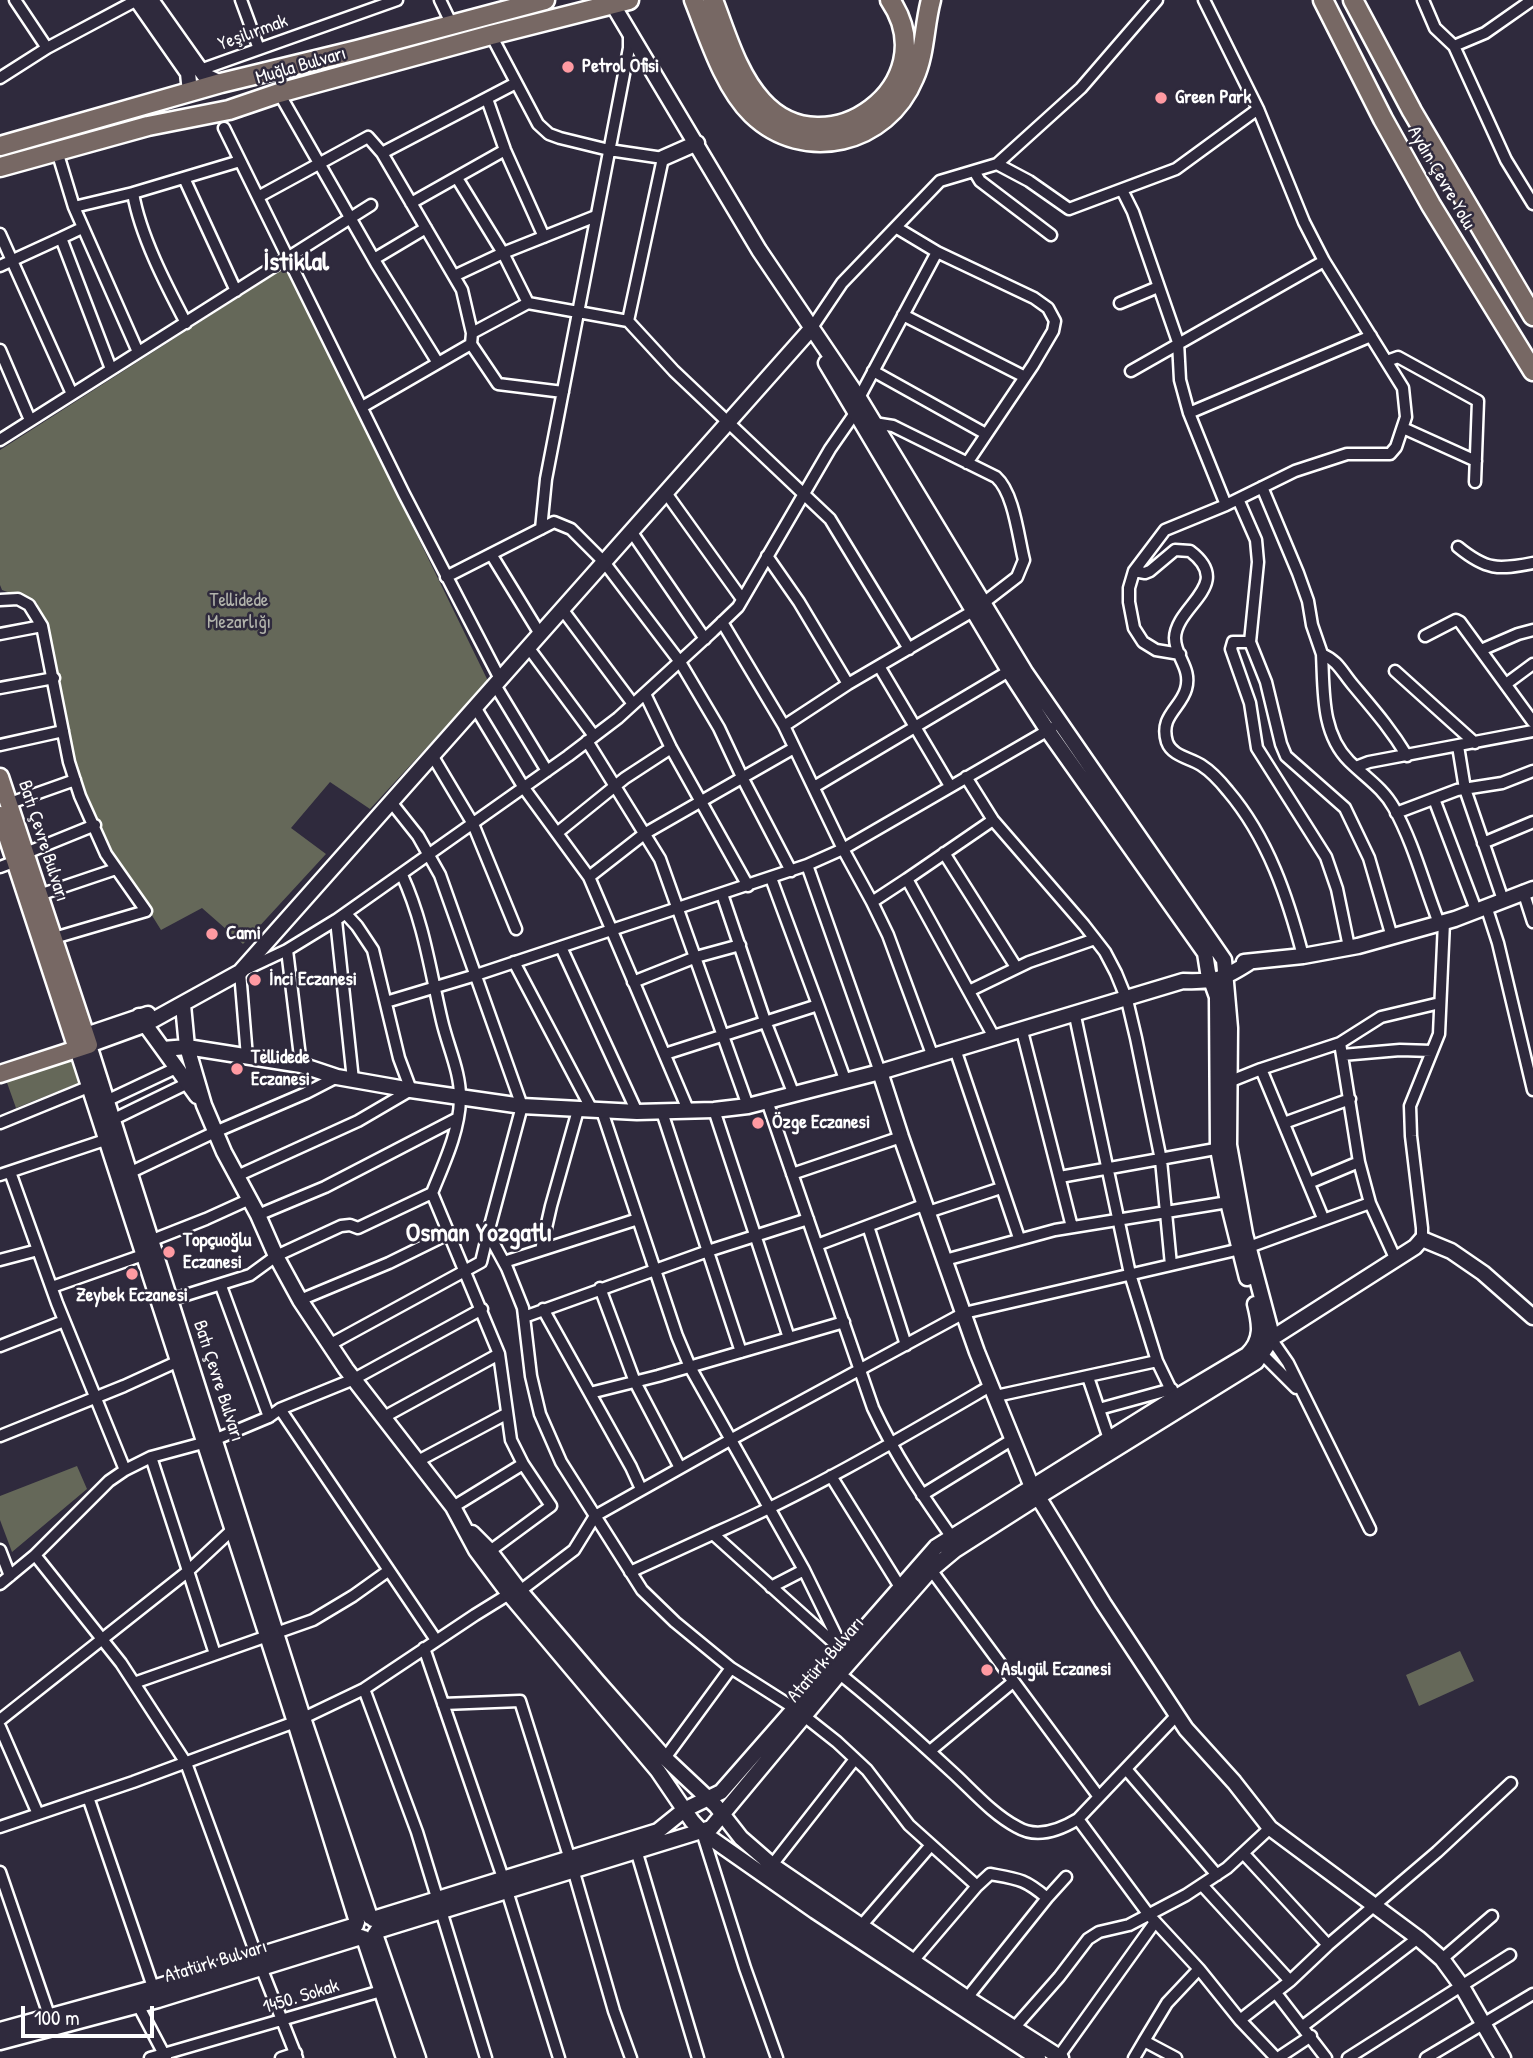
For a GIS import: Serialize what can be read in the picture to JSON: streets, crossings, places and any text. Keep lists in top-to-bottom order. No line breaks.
{"streets":{"highway":["Muğla Bulvarı","Aydın Çevre Yolu"],"main road":["Batı Çevre Bulvarı","Atatürk Bulvarı"],"street":["Yeşilırmak","1450. Sokak"]},"crossings":[["Batı Çevre Bulvarı","Atatürk Bulvarı"]],"districts":["İstiklal","Osman Yozgatlı"],"parks":["Tellidede Mezarlığı"],"places":["Petrol Ofisi","Green Park","Cami","İnci Eczanesi","Tellidede Eczanesi","Özge Eczanesi","Topçuoğlu Eczanesi","Zeybek Eczanesi","Aslıgül Eczanesi"],"scale_bar":"100 m"}
